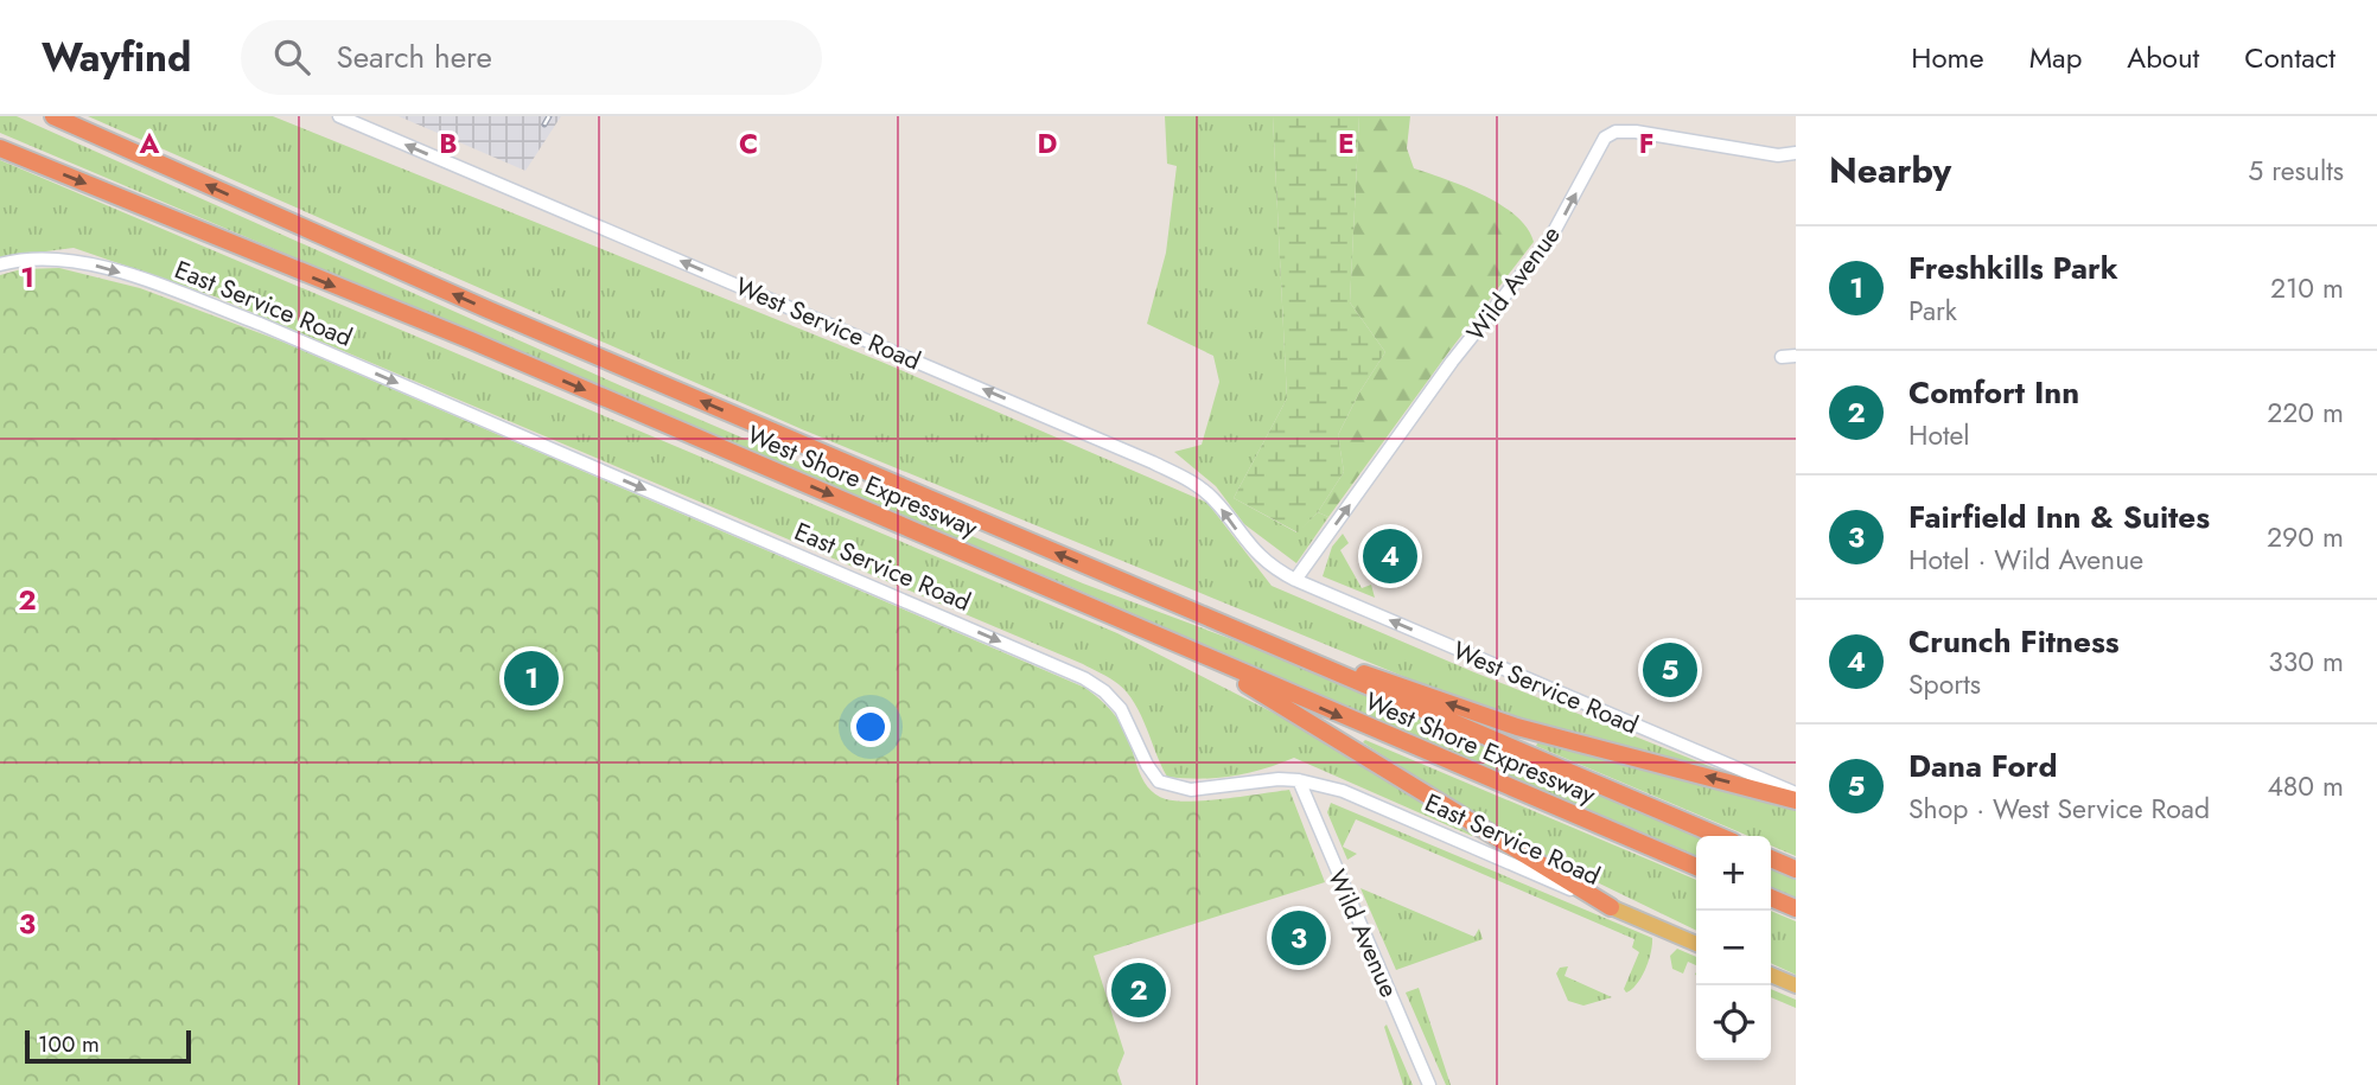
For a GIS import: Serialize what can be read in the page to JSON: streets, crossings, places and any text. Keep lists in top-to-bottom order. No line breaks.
{"streets":{"highway":["West Shore Expressway"],"main road":["East Service Road"],"street":["Wild Avenue","West Service Road"]},"crossings":[["Wild Avenue","East Service Road"],["Wild Avenue","West Service Road"]],"one_way":["Wild Avenue","East Service Road","West Service Road"],"scale_bar":"100 m","page":{"header":"Wayfind","search":"Search here","nav":["Home","Map","About","Contact"],"heading":["Nearby","5 results"],"list":[{"mark":"1","name":"Freshkills Park","note":"Park","value":"210 m"},{"mark":"2","name":"Comfort Inn","note":"Hotel","value":"220 m"},{"mark":"3","name":"Fairfield Inn & Suites","note":"Hotel · Wild Avenue","value":"290 m"},{"mark":"4","name":"Crunch Fitness","note":"Sports","value":"330 m"},{"mark":"5","name":"Dana Ford","note":"Shop · West Service Road","value":"480 m"}],"pins":["4","5","1","3","2"],"map_buttons":["+","−"],"scale":"100 m"},"grid":{"columns":["A","B","C","D","E","F"],"rows":["1","2","3"]}}
